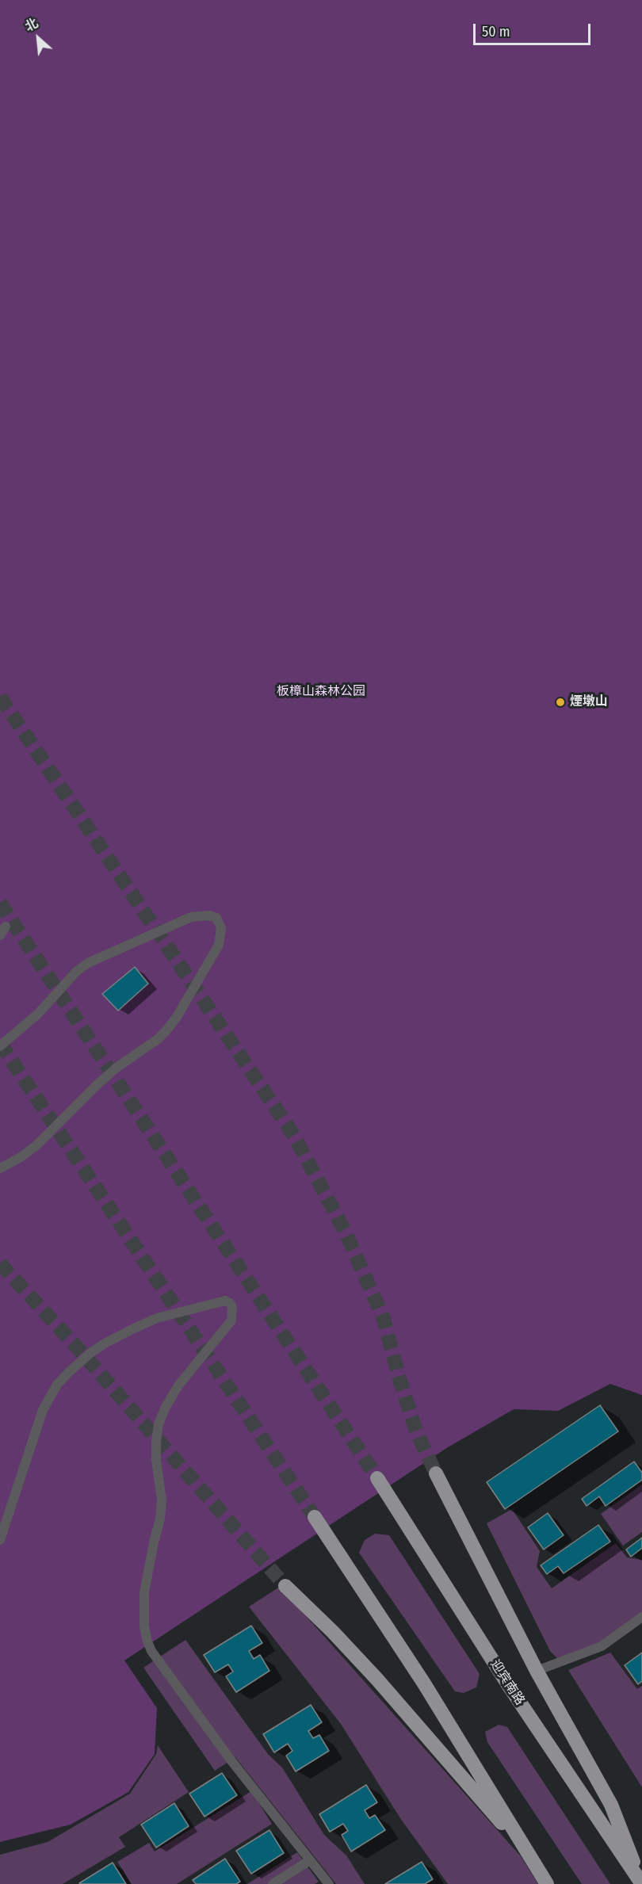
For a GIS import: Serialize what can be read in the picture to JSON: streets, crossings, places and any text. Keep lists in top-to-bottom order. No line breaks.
{"streets":{"main road":["迎宾南路"]},"parks":["板樟山森林公园"],"places":["煙墩山"],"scale_bar":"50 m","north":"top left"}
